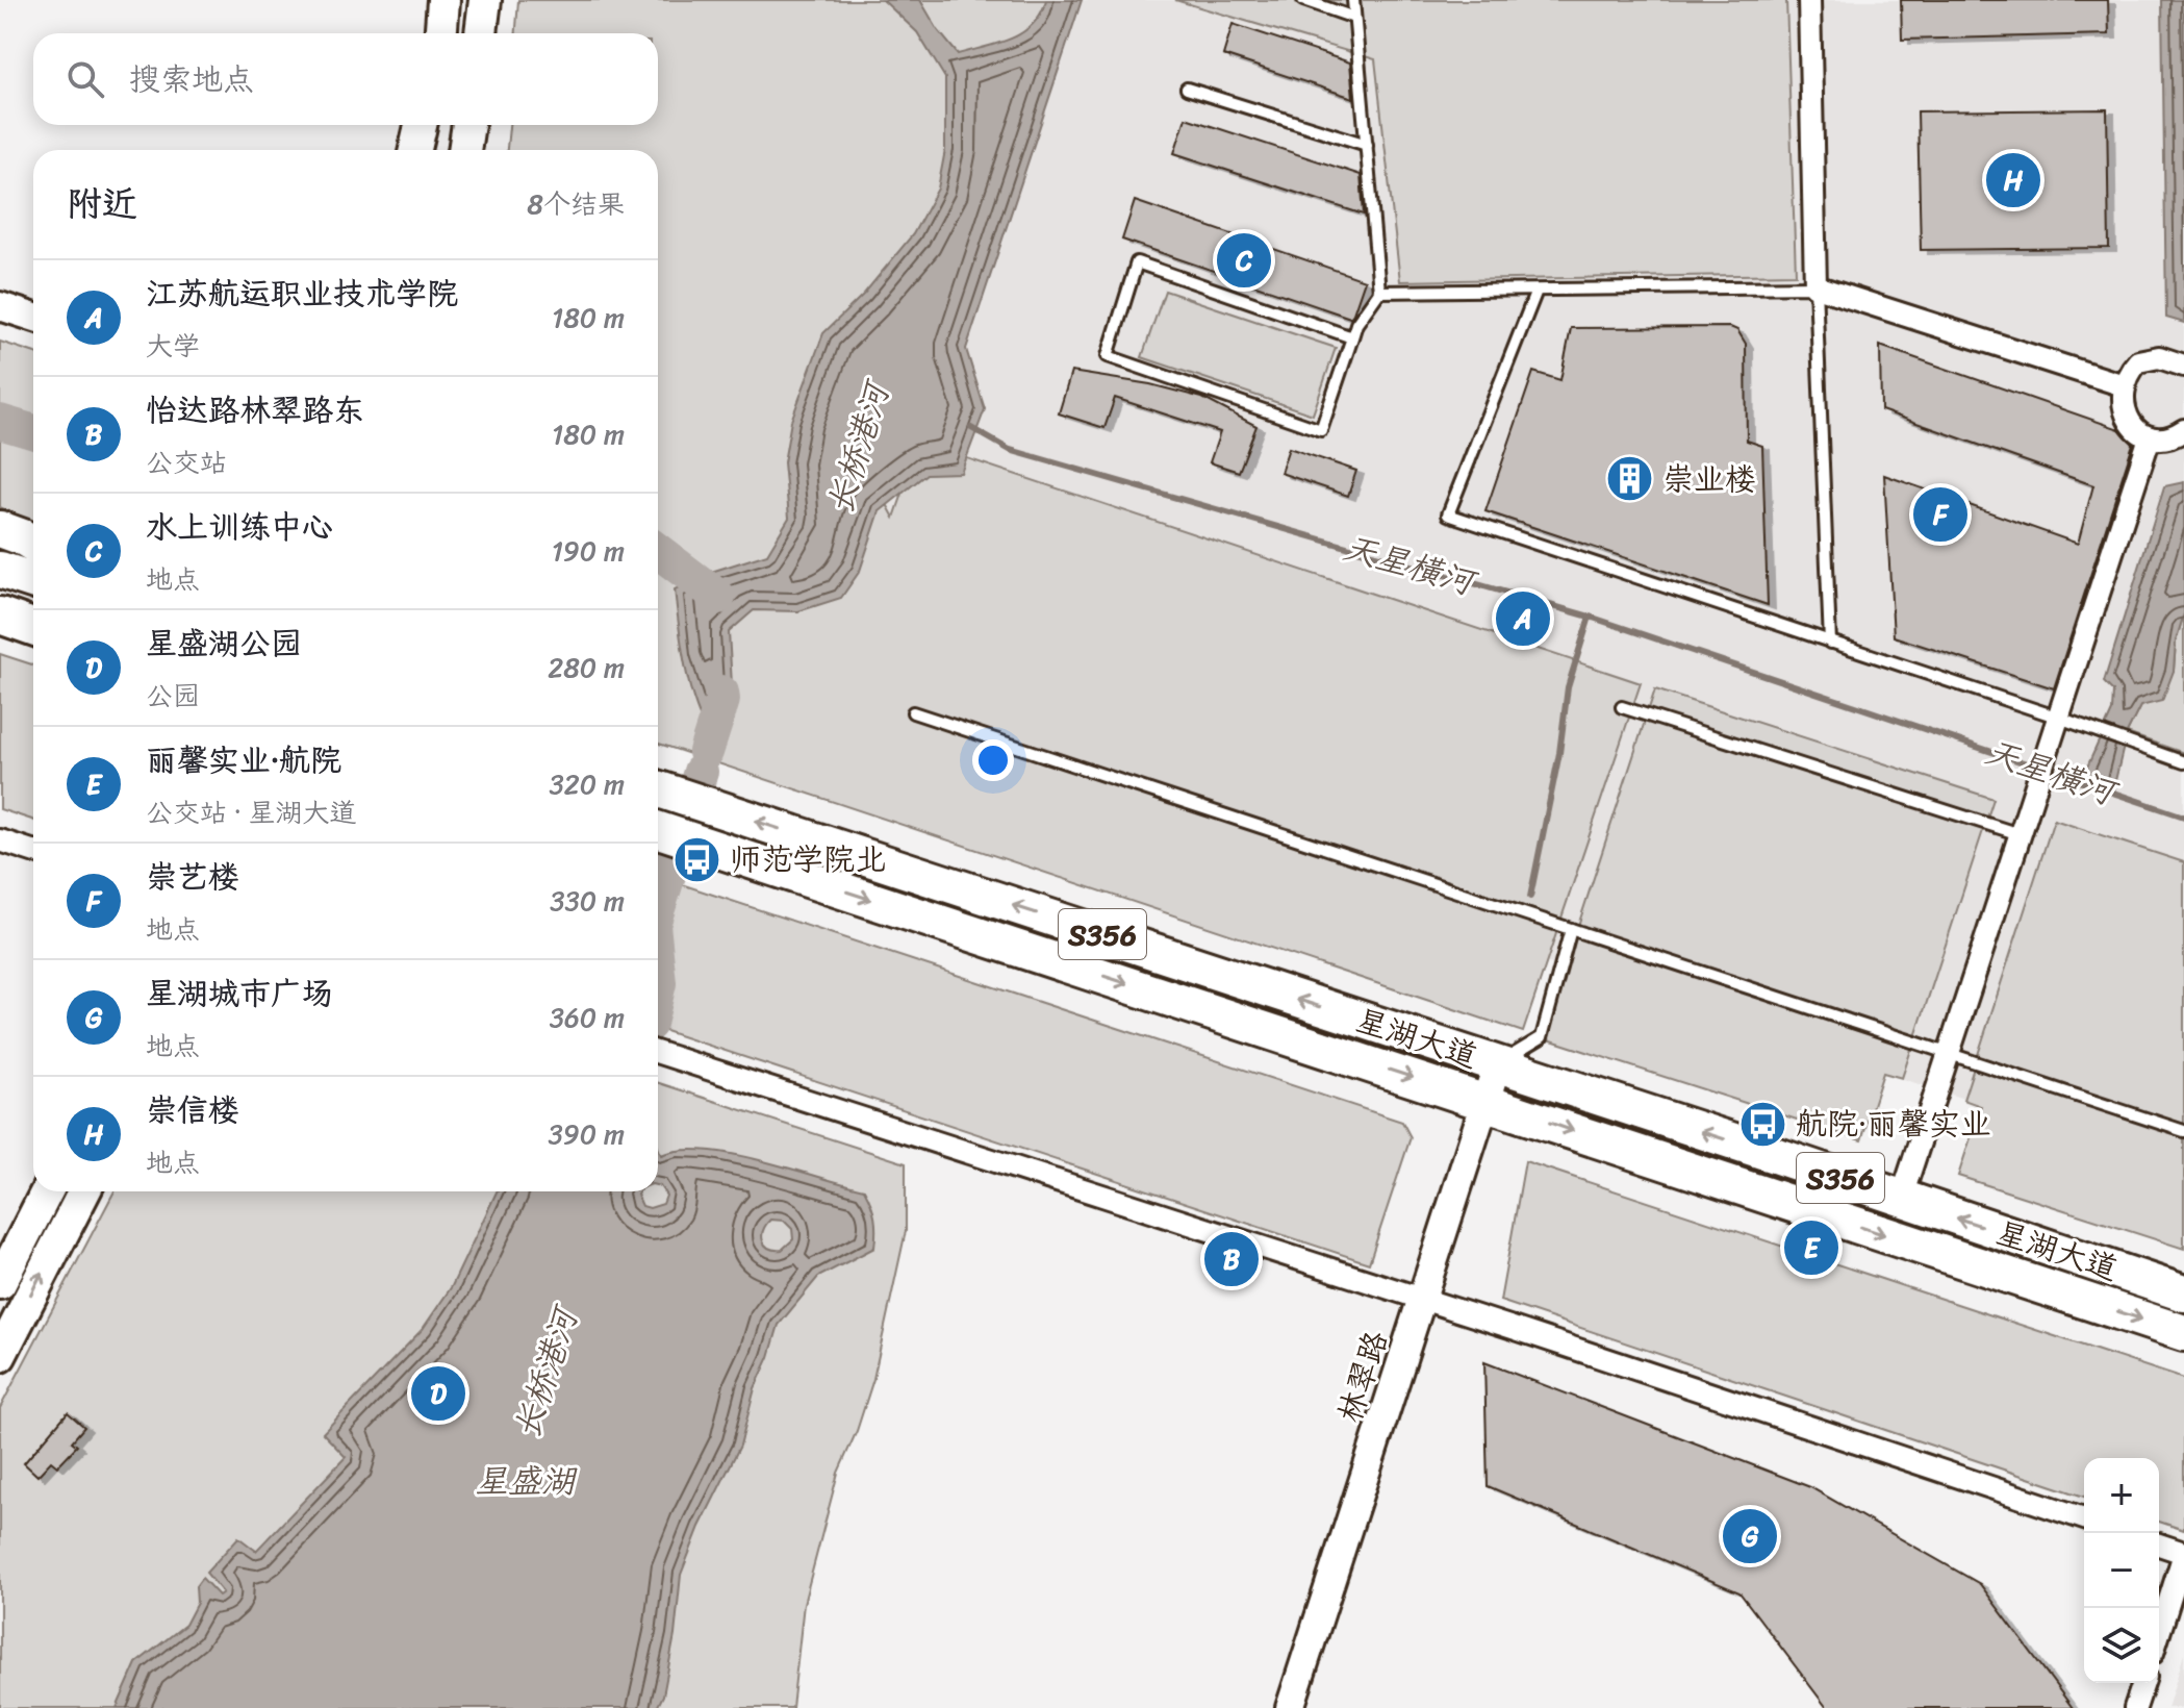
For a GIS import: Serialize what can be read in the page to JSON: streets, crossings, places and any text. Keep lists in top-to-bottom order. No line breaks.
{"streets":{"main road":["S356","星湖大道"],"street":["林翠路"]},"crossings":[["星湖大道","林翠路"]],"water":["长桥港河","天星横河","星盛湖"],"places":{"building":["崇业楼"],"bus stop":["师范学院北","航院·丽馨实业"]},"page":{"search":"搜索地点","pins":["H","C","F","A","E","B","D","G"],"heading":["附近","8个结果"],"list":[{"mark":"A","name":"江苏航运职业技术学院","note":"大学","value":"180 m"},{"mark":"B","name":"怡达路林翠路东","note":"公交站","value":"180 m"},{"mark":"C","name":"水上训练中心","note":"地点","value":"190 m"},{"mark":"D","name":"星盛湖公园","note":"公园","value":"280 m"},{"mark":"E","name":"丽馨实业·航院","note":"公交站 · 星湖大道","value":"320 m"},{"mark":"F","name":"崇艺楼","note":"地点","value":"330 m"},{"mark":"G","name":"星湖城市广场","note":"地点","value":"360 m"},{"mark":"H","name":"崇信楼","note":"地点","value":"390 m"}],"map_buttons":["+","−"]}}
